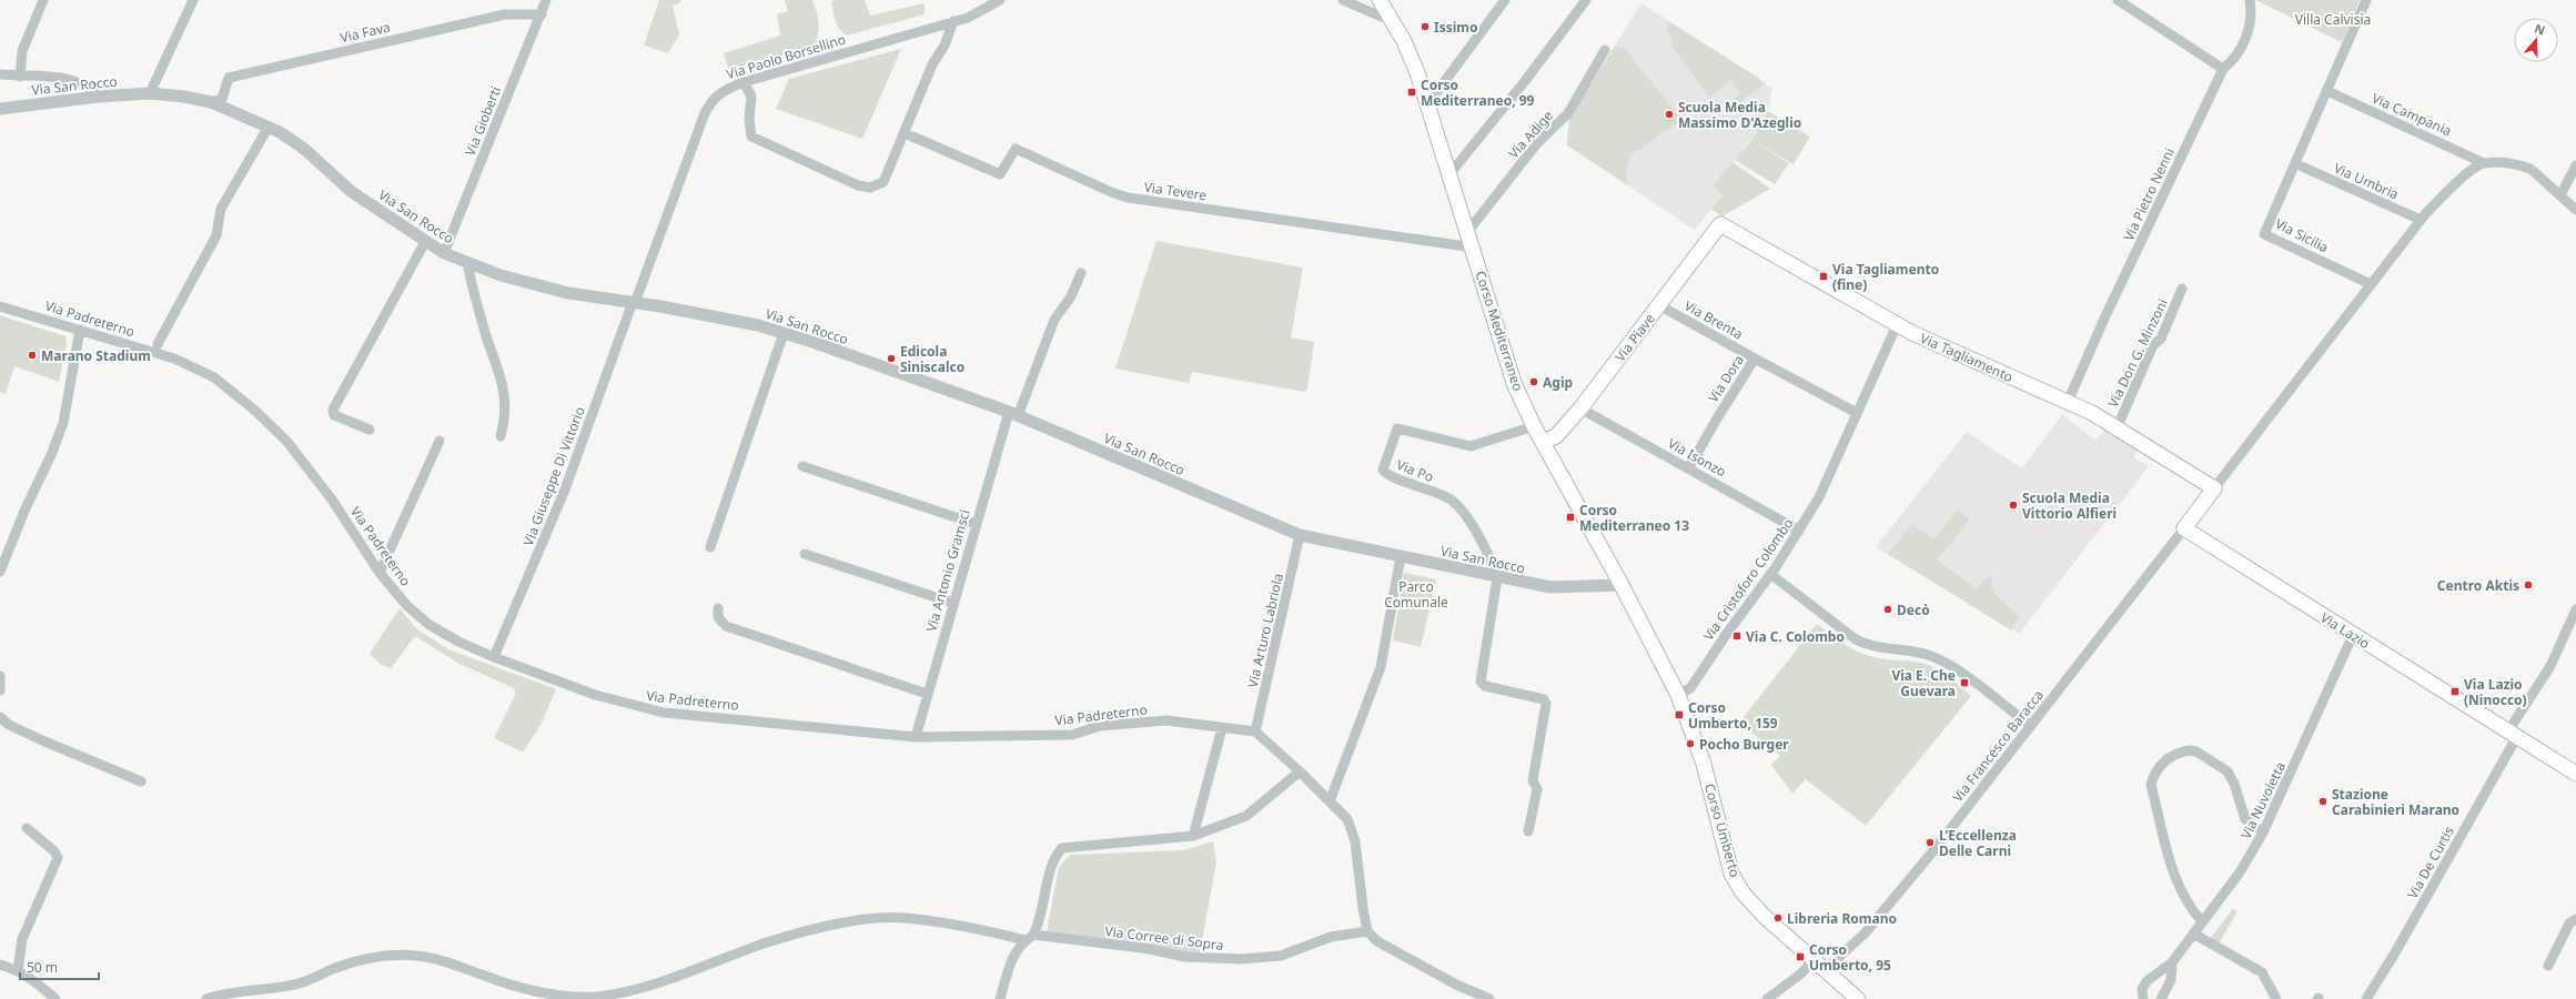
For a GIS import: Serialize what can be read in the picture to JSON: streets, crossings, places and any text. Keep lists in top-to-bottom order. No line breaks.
{"streets":{"main road":["Corso Mediterraneo","Via Piave","Via Tagliamento","Via Lazio","Corso Umberto"],"street":["Via Fava","Via Paolo Borsellino","Via San Rocco","Via Campania","Via Gioberti","Via Adige","Via Umbria","Via Tevere","Via Pietro Nenni","Via Sicilia","Via Padreterno","Via Brenta","Via Don G. Minzoni","Via Dora","Via Isonzo","Via Po","Via Giuseppe Di Vittorio","Via Antonio Gramsci","Via Cristoforo Colombo","Via Arturo Labriola","Via Francesco Baracca","Via Nuvoletta","Via De Curtis","Via Corree di Sopra"]},"crossings":[["Via Fava","Via San Rocco"],["Via Fava","Via Gioberti"],["Via Paolo Borsellino","Via San Rocco"],["Via Paolo Borsellino","Via Giuseppe Di Vittorio"],["Via San Rocco","Via Gioberti"],["Via San Rocco","Corso Mediterraneo"],["Via San Rocco","Via Po"],["Via San Rocco","Via Giuseppe Di Vittorio"],["Via San Rocco","Via Antonio Gramsci"],["Via San Rocco","Via Arturo Labriola"],["Via Adige","Corso Mediterraneo"],["Via Umbria","Via Sicilia"],["Via Tevere","Corso Mediterraneo"],["Via Pietro Nenni","Via Tagliamento"],["Via Padreterno","Via Giuseppe Di Vittorio"],["Via Padreterno","Via Antonio Gramsci"],["Via Padreterno","Via Arturo Labriola"],["Via Brenta","Via Piave"],["Via Brenta","Via Dora"],["Corso Mediterraneo","Via Piave"],["Corso Mediterraneo","Via Po"],["Corso Mediterraneo","Via Cristoforo Colombo"],["Corso Mediterraneo","Corso Umberto"],["Via Piave","Via Tagliamento"],["Via Piave","Via Isonzo"],["Via Don G. Minzoni","Via Tagliamento"],["Via Tagliamento","Via Cristoforo Colombo"],["Via Dora","Via Isonzo"],["Via Dora","Via Cristoforo Colombo"],["Via Isonzo","Via Cristoforo Colombo"],["Via Cristoforo Colombo","Corso Umberto"],["Via Lazio","Via Francesco Baracca"],["Via Lazio","Via Nuvoletta"],["Via Lazio","Via De Curtis"],["Via Francesco Baracca","Corso Umberto"]],"parks":["Villa Calvisia","Parco Comunale"],"places":{"other":["Issimo","Scuola Media Massimo D'Azeglio","Marano Stadium","Edicola Siniscalco","Agip","Scuola Media Vittorio Alfieri","Centro Aktis","Decò","Pocho Burger","Stazione Carabinieri Marano","L’Eccellenza Delle Carni","Libreria Romano"],"transit":["Corso Mediterraneo, 99","Via Tagliamento (fine)","Corso Mediterraneo 13","Via C. Colombo","Via E. Che Guevara","Via Lazio (Ninocco)","Corso Umberto, 159","Corso Umberto, 95"]},"scale_bar":"50 m","north":"top"}
